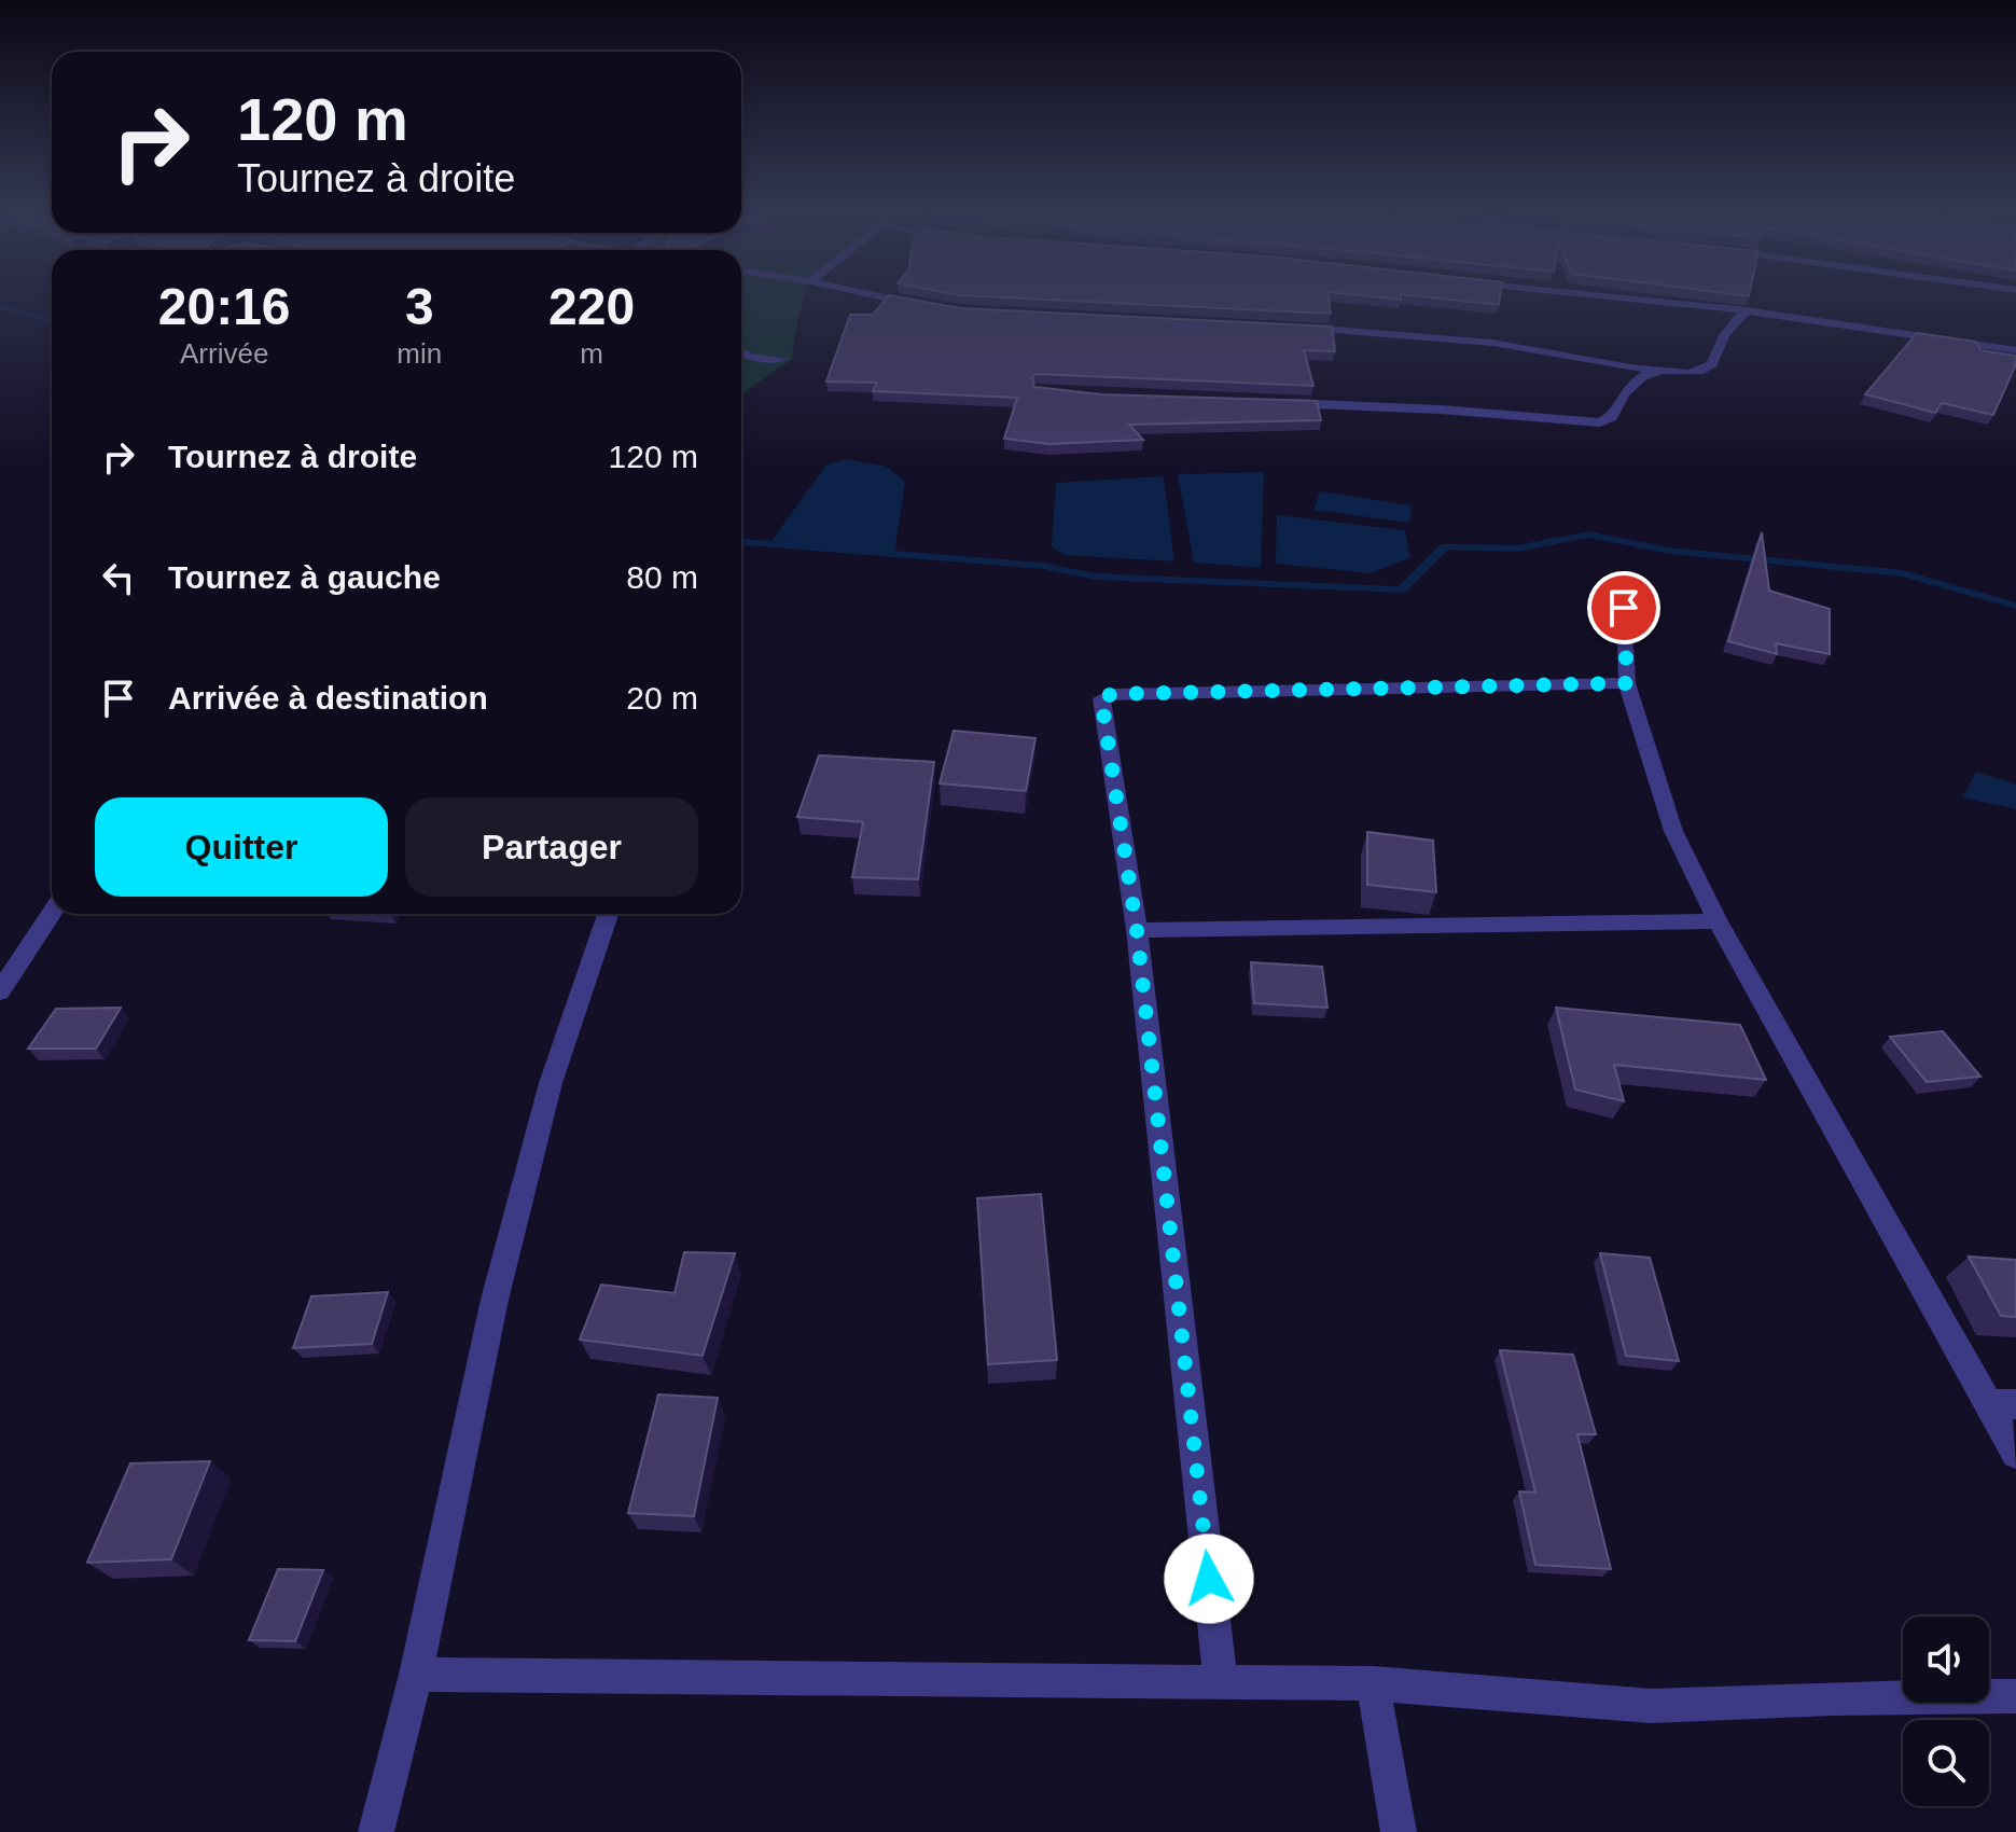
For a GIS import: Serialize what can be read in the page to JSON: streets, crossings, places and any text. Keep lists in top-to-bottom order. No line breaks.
{"page":{"turn":["120 m","Tournez à droite"],"eta":["20:16","Arrivée","3","min","220","m"],"list":[{"name":"Tournez à droite","value":"120 m"},{"name":"Tournez à gauche","value":"80 m"},{"name":"Arrivée à destination","value":"20 m"}],"buttons":["Quitter","Partager"]}}
